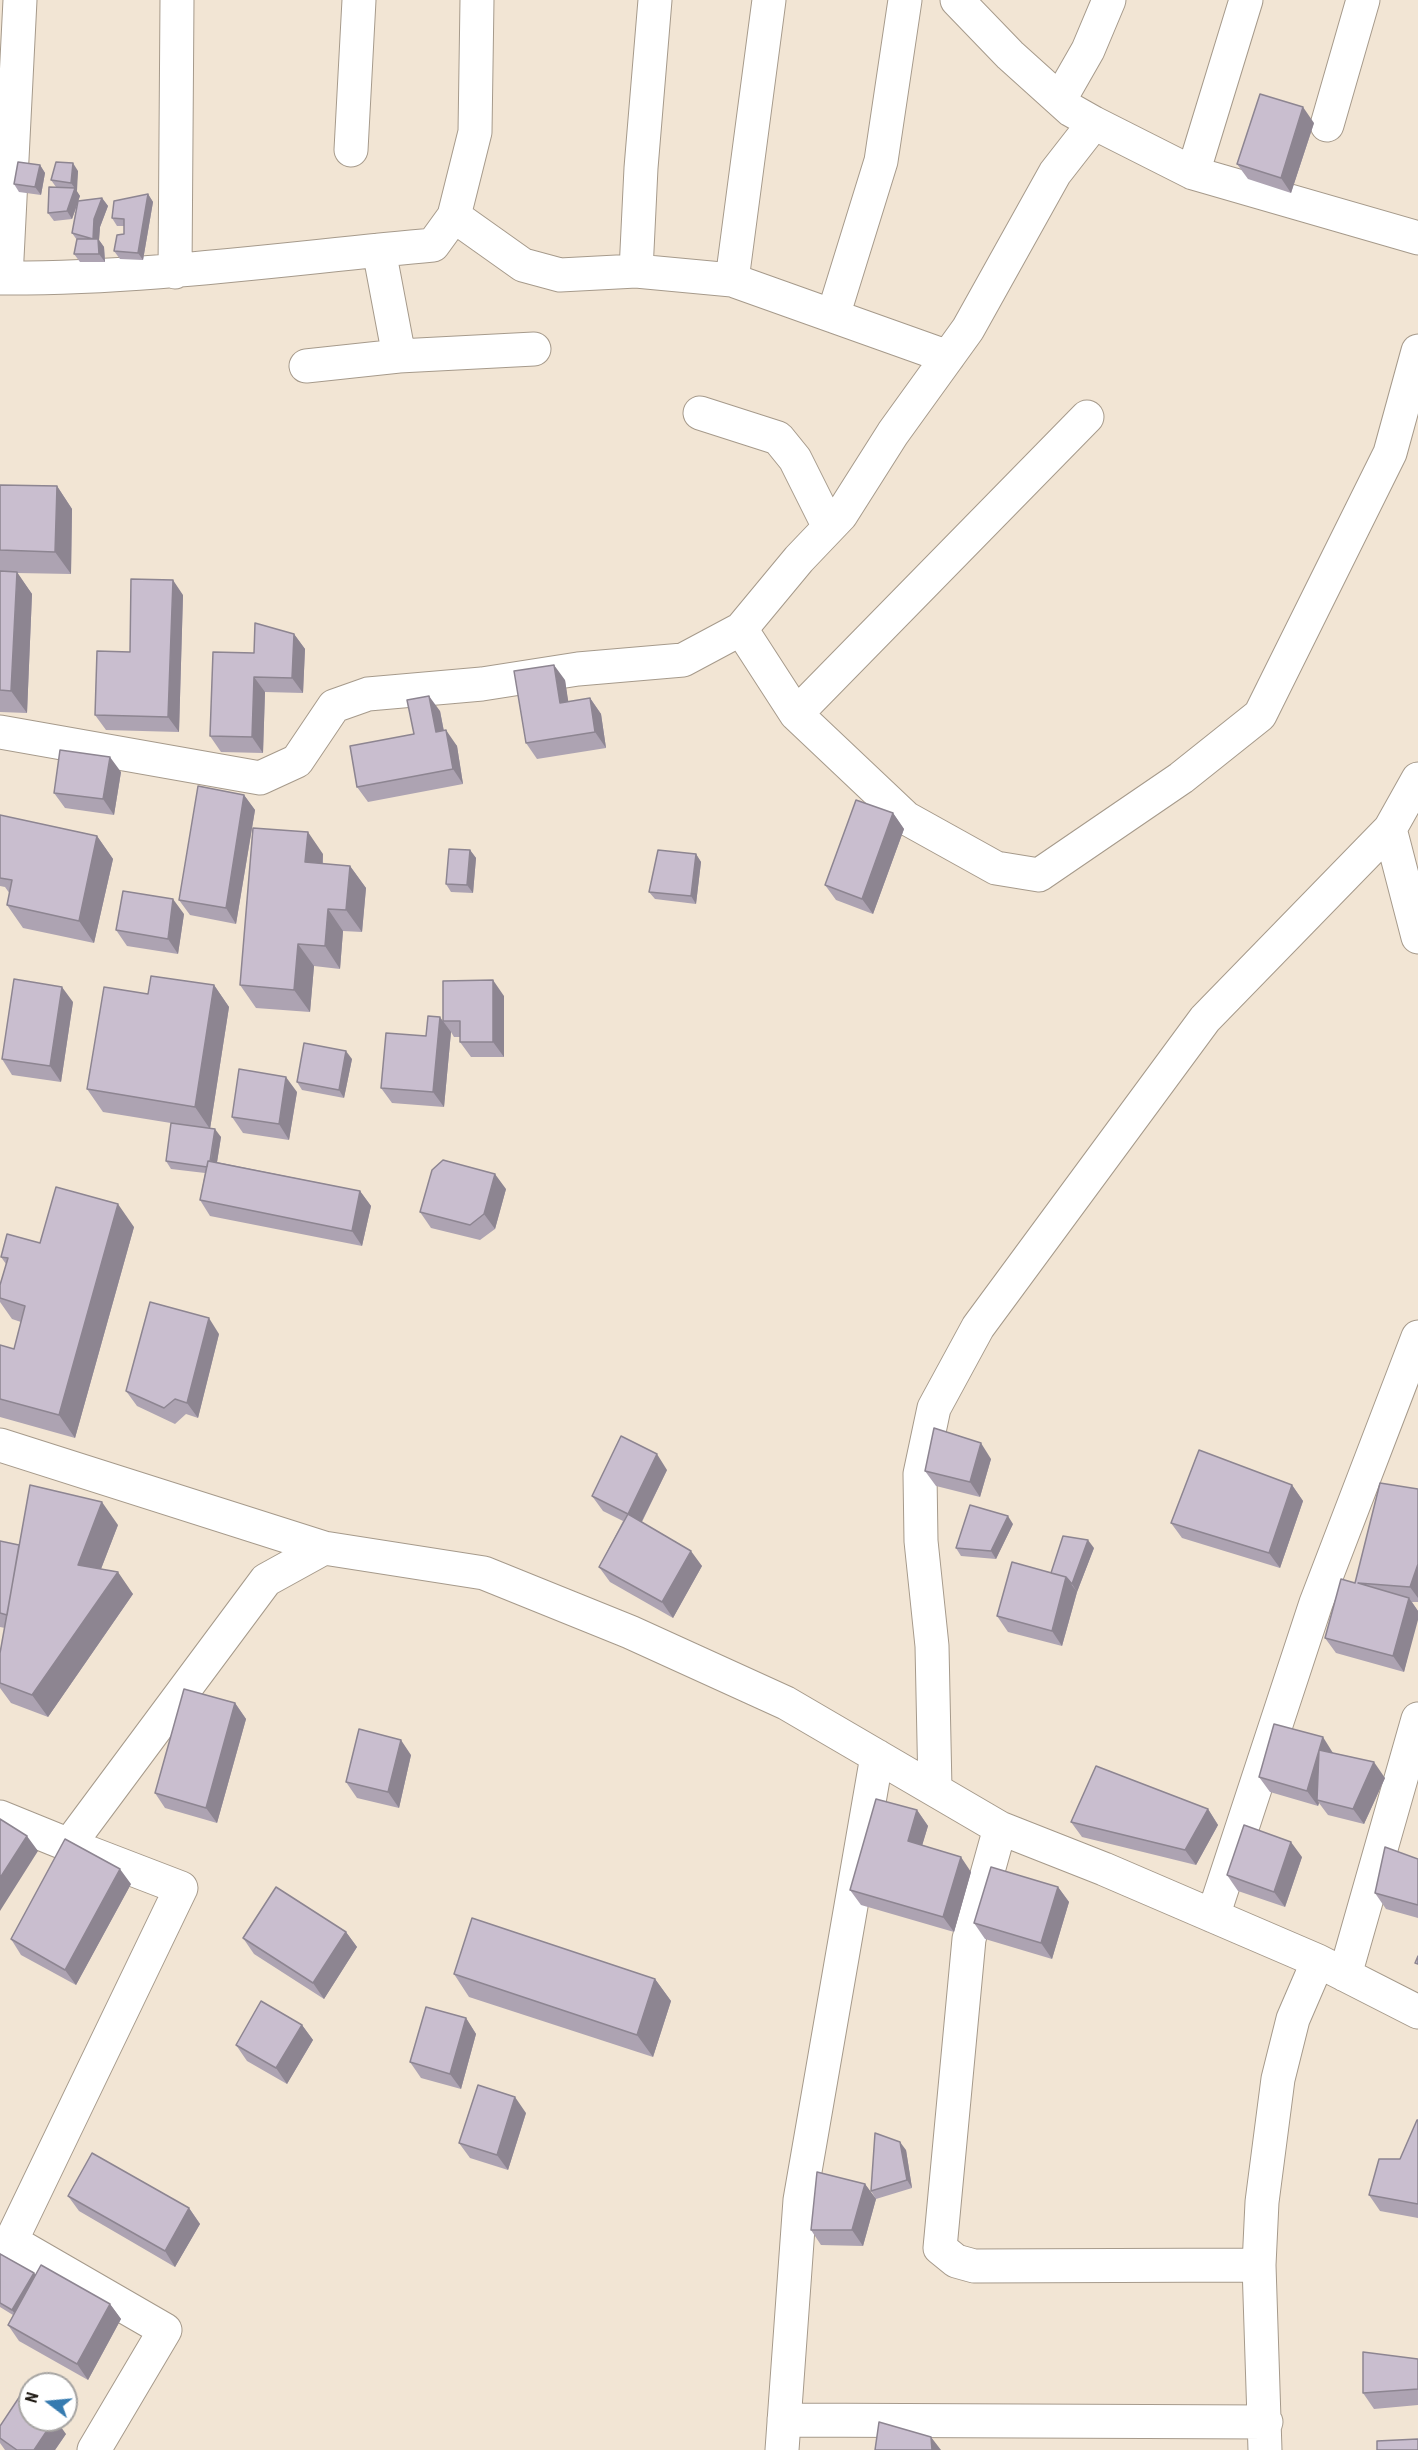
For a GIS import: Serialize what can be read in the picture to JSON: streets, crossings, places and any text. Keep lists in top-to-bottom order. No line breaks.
{"north":"left"}
